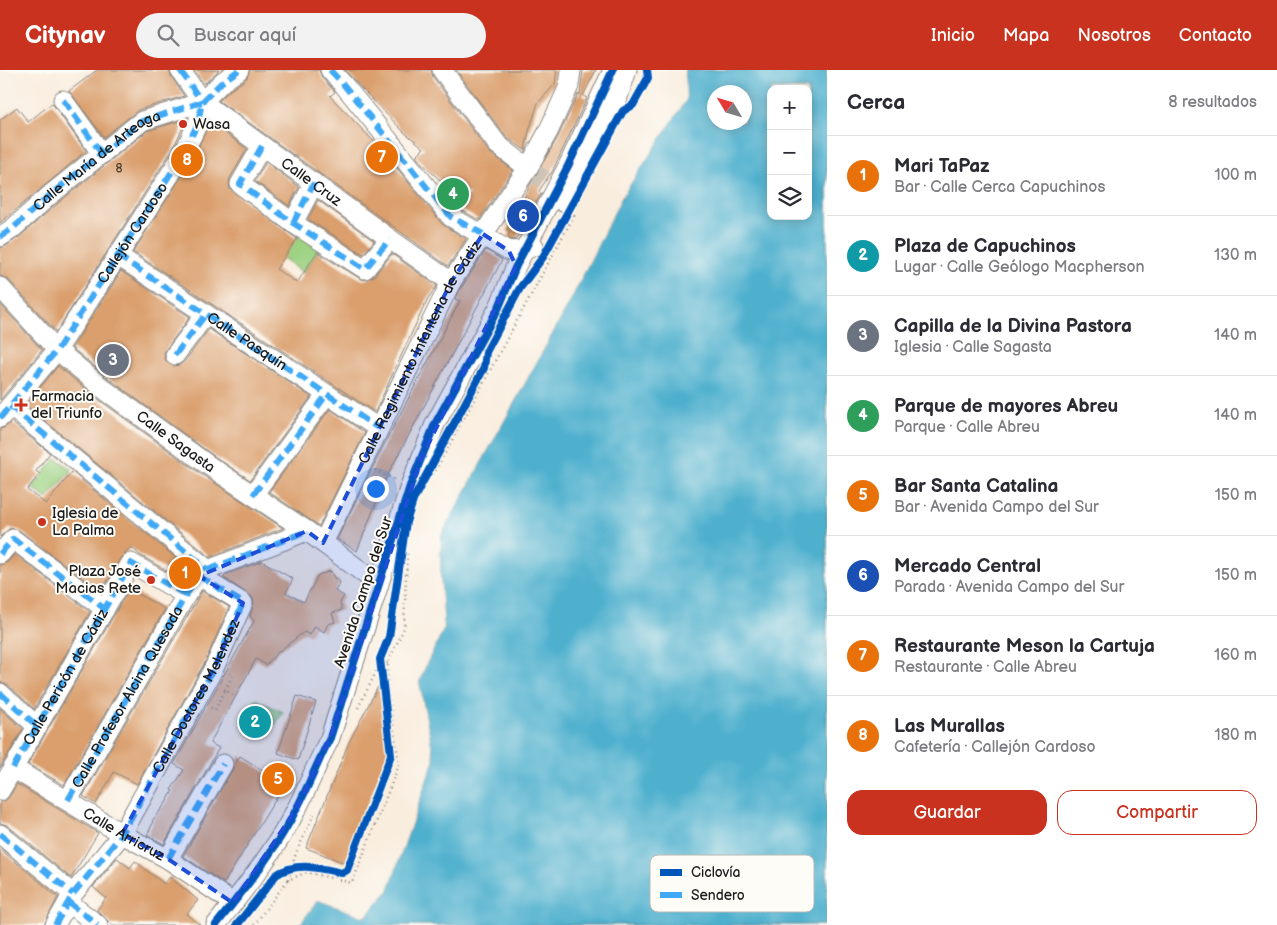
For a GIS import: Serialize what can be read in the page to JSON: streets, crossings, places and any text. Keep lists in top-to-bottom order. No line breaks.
{"streets":{"street":["Calle María de Arteaga","Calle Cruz","Callejón Cardoso","Calle Pasquín","Calle Regimiento Infanteria de Cádiz","Calle Sagasta","Avenida Campo del Sur","Calle Pericón de Cádiz","Calle Doctores Melendez","Calle Profesor Alcina Quesada","Calle Arricruz"]},"crossings":[["Calle María de Arteaga","Calle Cruz"],["Calle María de Arteaga","Callejón Cardoso"],["Calle Cruz","Callejón Cardoso"],["Calle Cruz","Calle Regimiento Infanteria de Cádiz"],["Callejón Cardoso","Calle Pasquín"],["Callejón Cardoso","Calle Sagasta"],["Calle Pasquín","Calle Regimiento Infanteria de Cádiz"],["Calle Regimiento Infanteria de Cádiz","Calle Sagasta"],["Calle Sagasta","Avenida Campo del Sur"],["Avenida Campo del Sur","Calle Arricruz"],["Calle Pericón de Cádiz","Calle Profesor Alcina Quesada"],["Calle Pericón de Cádiz","Calle Arricruz"],["Calle Doctores Melendez","Calle Profesor Alcina Quesada"],["Calle Doctores Melendez","Calle Arricruz"],["Calle Profesor Alcina Quesada","Calle Arricruz"]],"places":{"other":["Wasa","Iglesia de La Palma","Plaza José Macias Rete"],"health":["Farmacia del Triunfo"]},"house_numbers":["8"],"legend":["Ciclovía","Sendero"],"north":"top left","page":{"header":"Citynav","search":"Buscar aquí","nav":["Inicio","Mapa","Nosotros","Contacto"],"heading":["Cerca","8 resultados"],"map_buttons":["+","−"],"list":[{"mark":"1","name":"Mari TaPaz","note":"Bar · Calle Cerca Capuchinos","value":"100 m"},{"mark":"2","name":"Plaza de Capuchinos","note":"Lugar · Calle Geólogo Macpherson","value":"130 m"},{"mark":"3","name":"Capilla de la Divina Pastora","note":"Iglesia · Calle Sagasta","value":"140 m"},{"mark":"4","name":"Parque de mayores Abreu","note":"Parque · Calle Abreu","value":"140 m"},{"mark":"5","name":"Bar Santa Catalina","note":"Bar · Avenida Campo del Sur","value":"150 m"},{"mark":"6","name":"Mercado Central","note":"Parada · Avenida Campo del Sur","value":"150 m"},{"mark":"7","name":"Restaurante Meson la Cartuja","note":"Restaurante · Calle Abreu","value":"160 m"},{"mark":"8","name":"Las Murallas","note":"Cafetería · Callejón Cardoso","value":"180 m"}],"pins":["7","8","4","6","3","1","2","5"],"buttons":["Guardar","Compartir"]}}
